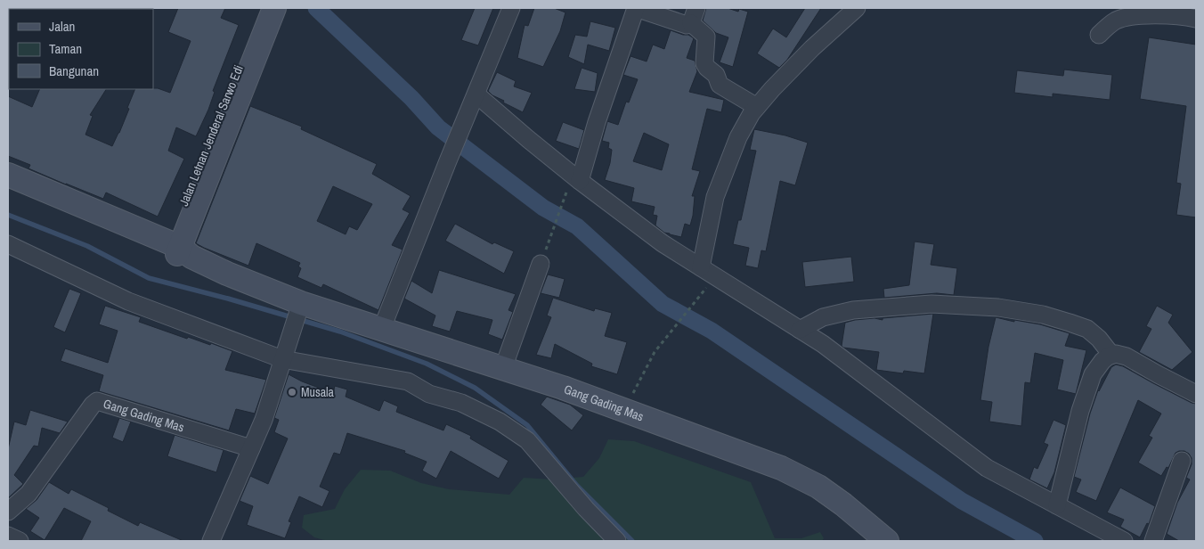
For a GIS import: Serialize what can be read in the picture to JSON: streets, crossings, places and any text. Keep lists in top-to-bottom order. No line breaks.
{"streets":{"main road":["Jalan Letnan Jenderal Sarwo Edi","Gang Gading Mas"]},"crossings":[["Jalan Letnan Jenderal Sarwo Edi","Gang Gading Mas"]],"places":["Musala"],"legend":["Jalan","Taman","Bangunan"]}
